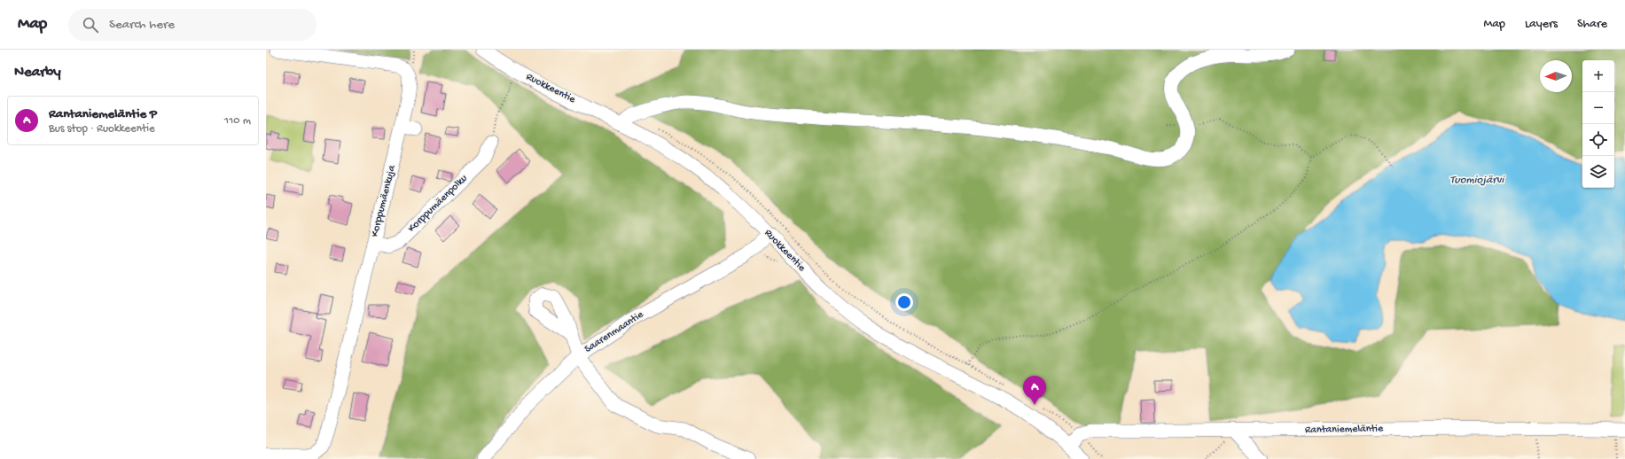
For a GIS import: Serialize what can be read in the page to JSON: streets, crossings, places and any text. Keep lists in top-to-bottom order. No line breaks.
{"streets":{"street":["Ruokkeentie","Korppumäenkuja","Korppumäenpolku","Saarenmaantie","Rantaniemeläntie"]},"crossings":[["Ruokkeentie","Saarenmaantie"],["Korppumäenkuja","Korppumäenpolku"]],"water":["Tuomiojärvi"],"north":"left","page":{"header":"Map","search":"Search here","nav":["Map","Layers","Share"],"heading":"Nearby","map_buttons":["+","−"],"list":[{"mark":"A","name":"Rantaniemeläntie P","note":"Bus stop · Ruokkeentie","value":"110 m"}],"pins":"A"}}
